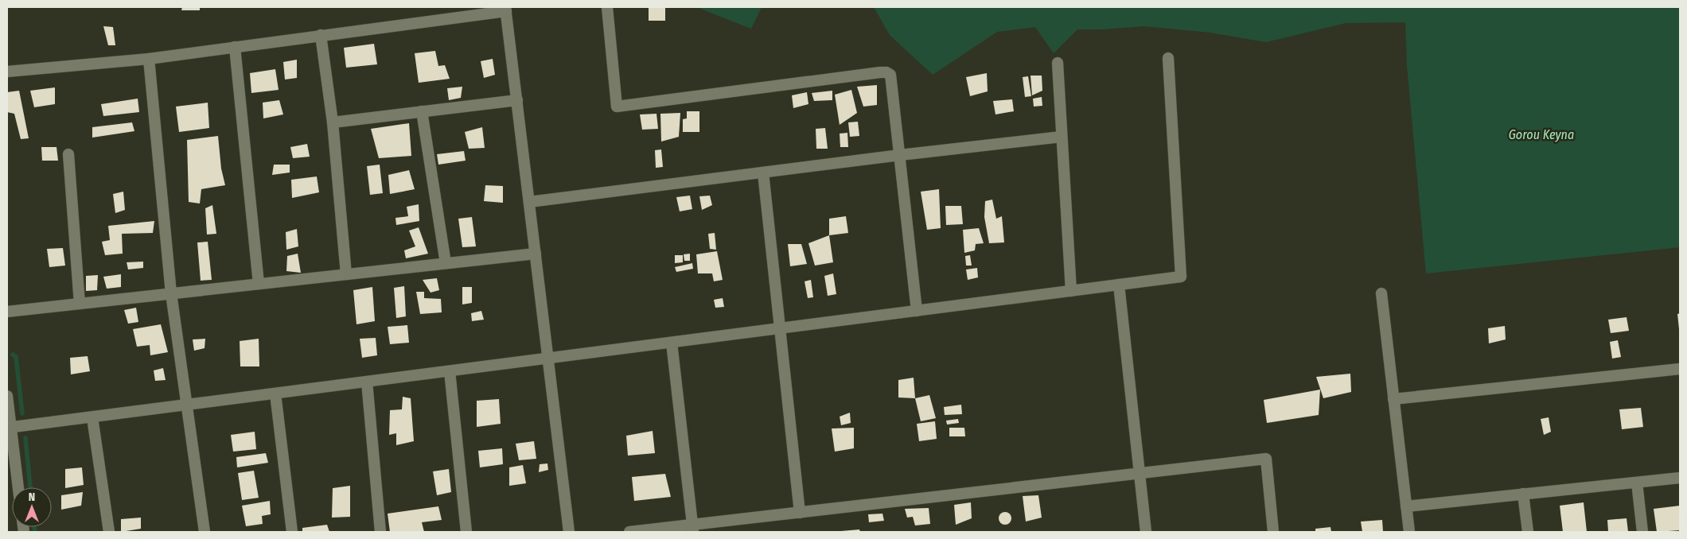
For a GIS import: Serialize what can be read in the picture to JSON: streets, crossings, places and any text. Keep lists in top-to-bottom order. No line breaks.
{"water":["Gorou Keyna"],"north":"top"}
